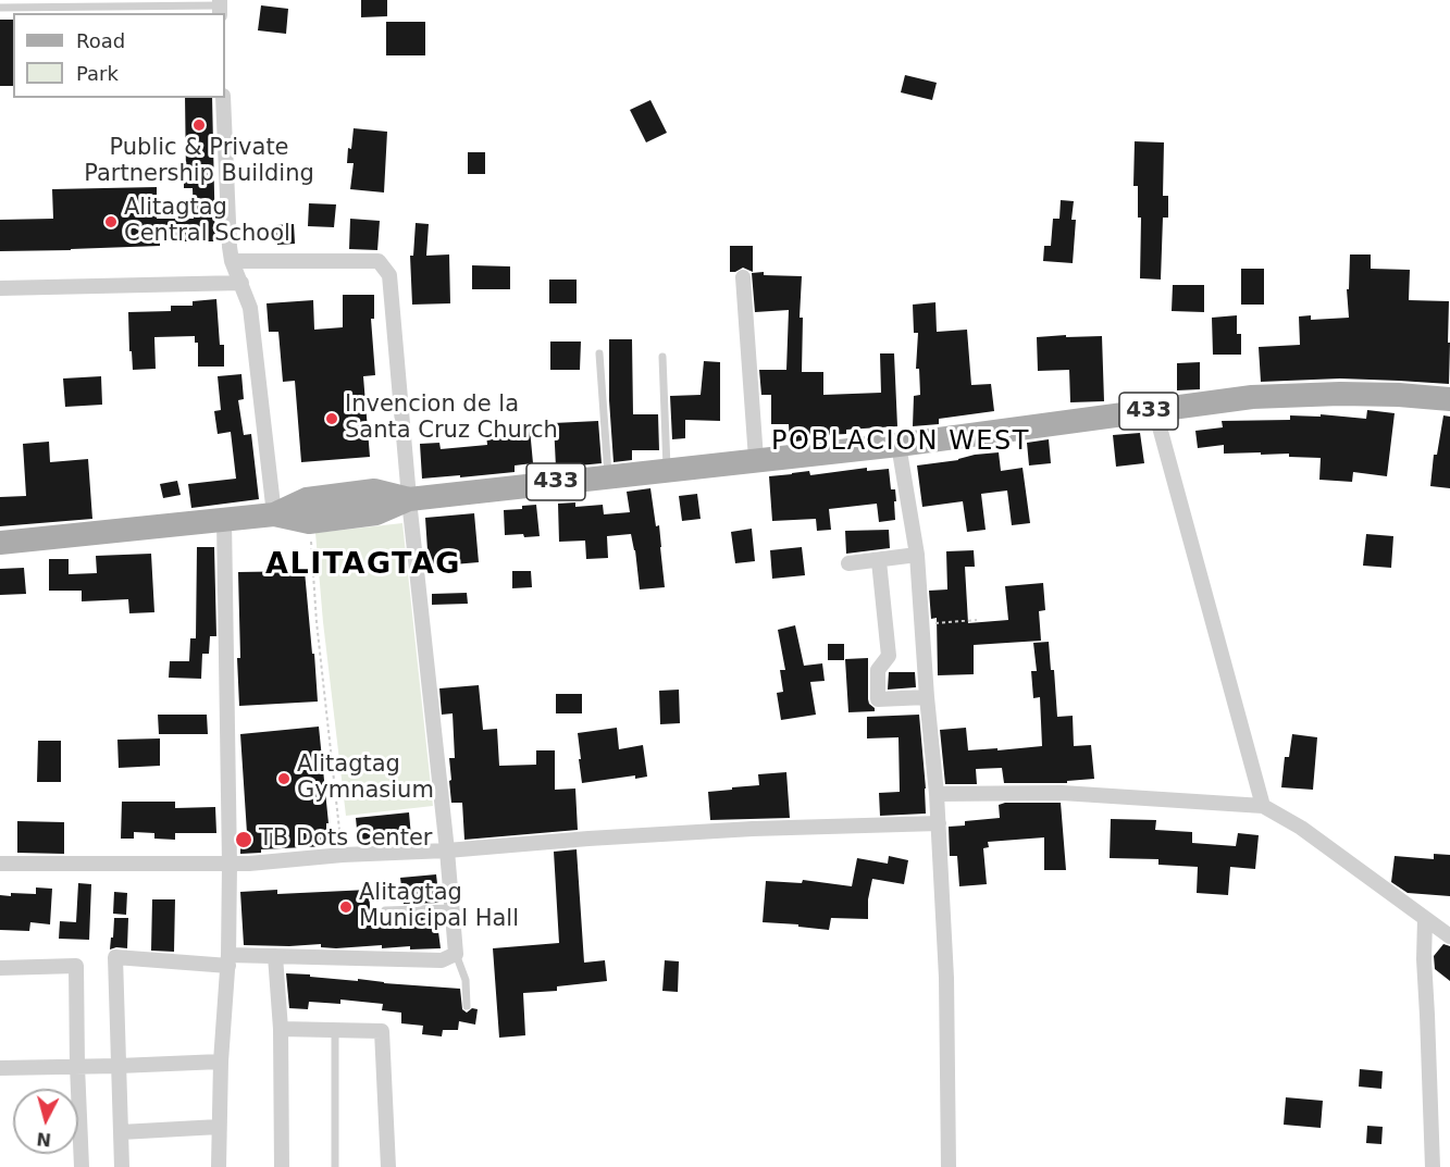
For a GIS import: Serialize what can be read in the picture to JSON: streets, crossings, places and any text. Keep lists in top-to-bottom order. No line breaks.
{"streets":{"main road":["433"]},"districts":["POBLACION WEST","ALITAGTAG"],"places":["Public & Private Partnership Building","Alitagtag Central School","Invencion de la Santa Cruz Church","Alitagtag Gymnasium","TB Dots Center","Alitagtag Municipal Hall"],"legend":["Road","Park"],"north":"bottom"}
